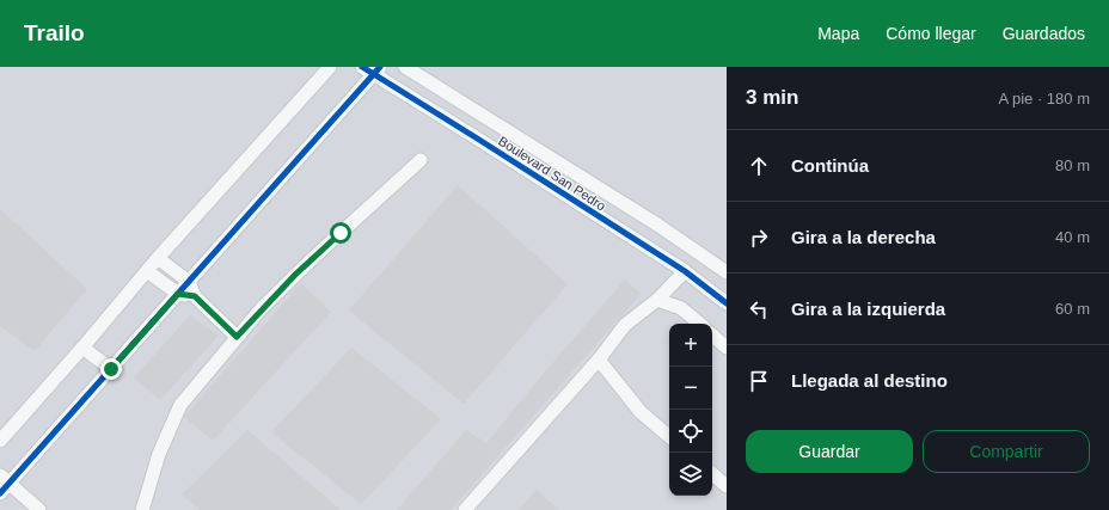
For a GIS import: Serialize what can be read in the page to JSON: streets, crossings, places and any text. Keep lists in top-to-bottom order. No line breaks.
{"streets":{"street":["Boulevard San Pedro"]},"page":{"header":"Trailo","nav":["Mapa","Cómo llegar","Guardados"],"heading":["3 min","A pie · 180 m"],"list":[["Continúa","80 m"],["Gira a la derecha","40 m"],["Gira a la izquierda","60 m"],"Llegada al destino"],"map_buttons":["+","−"],"buttons":["Guardar","Compartir"]}}
